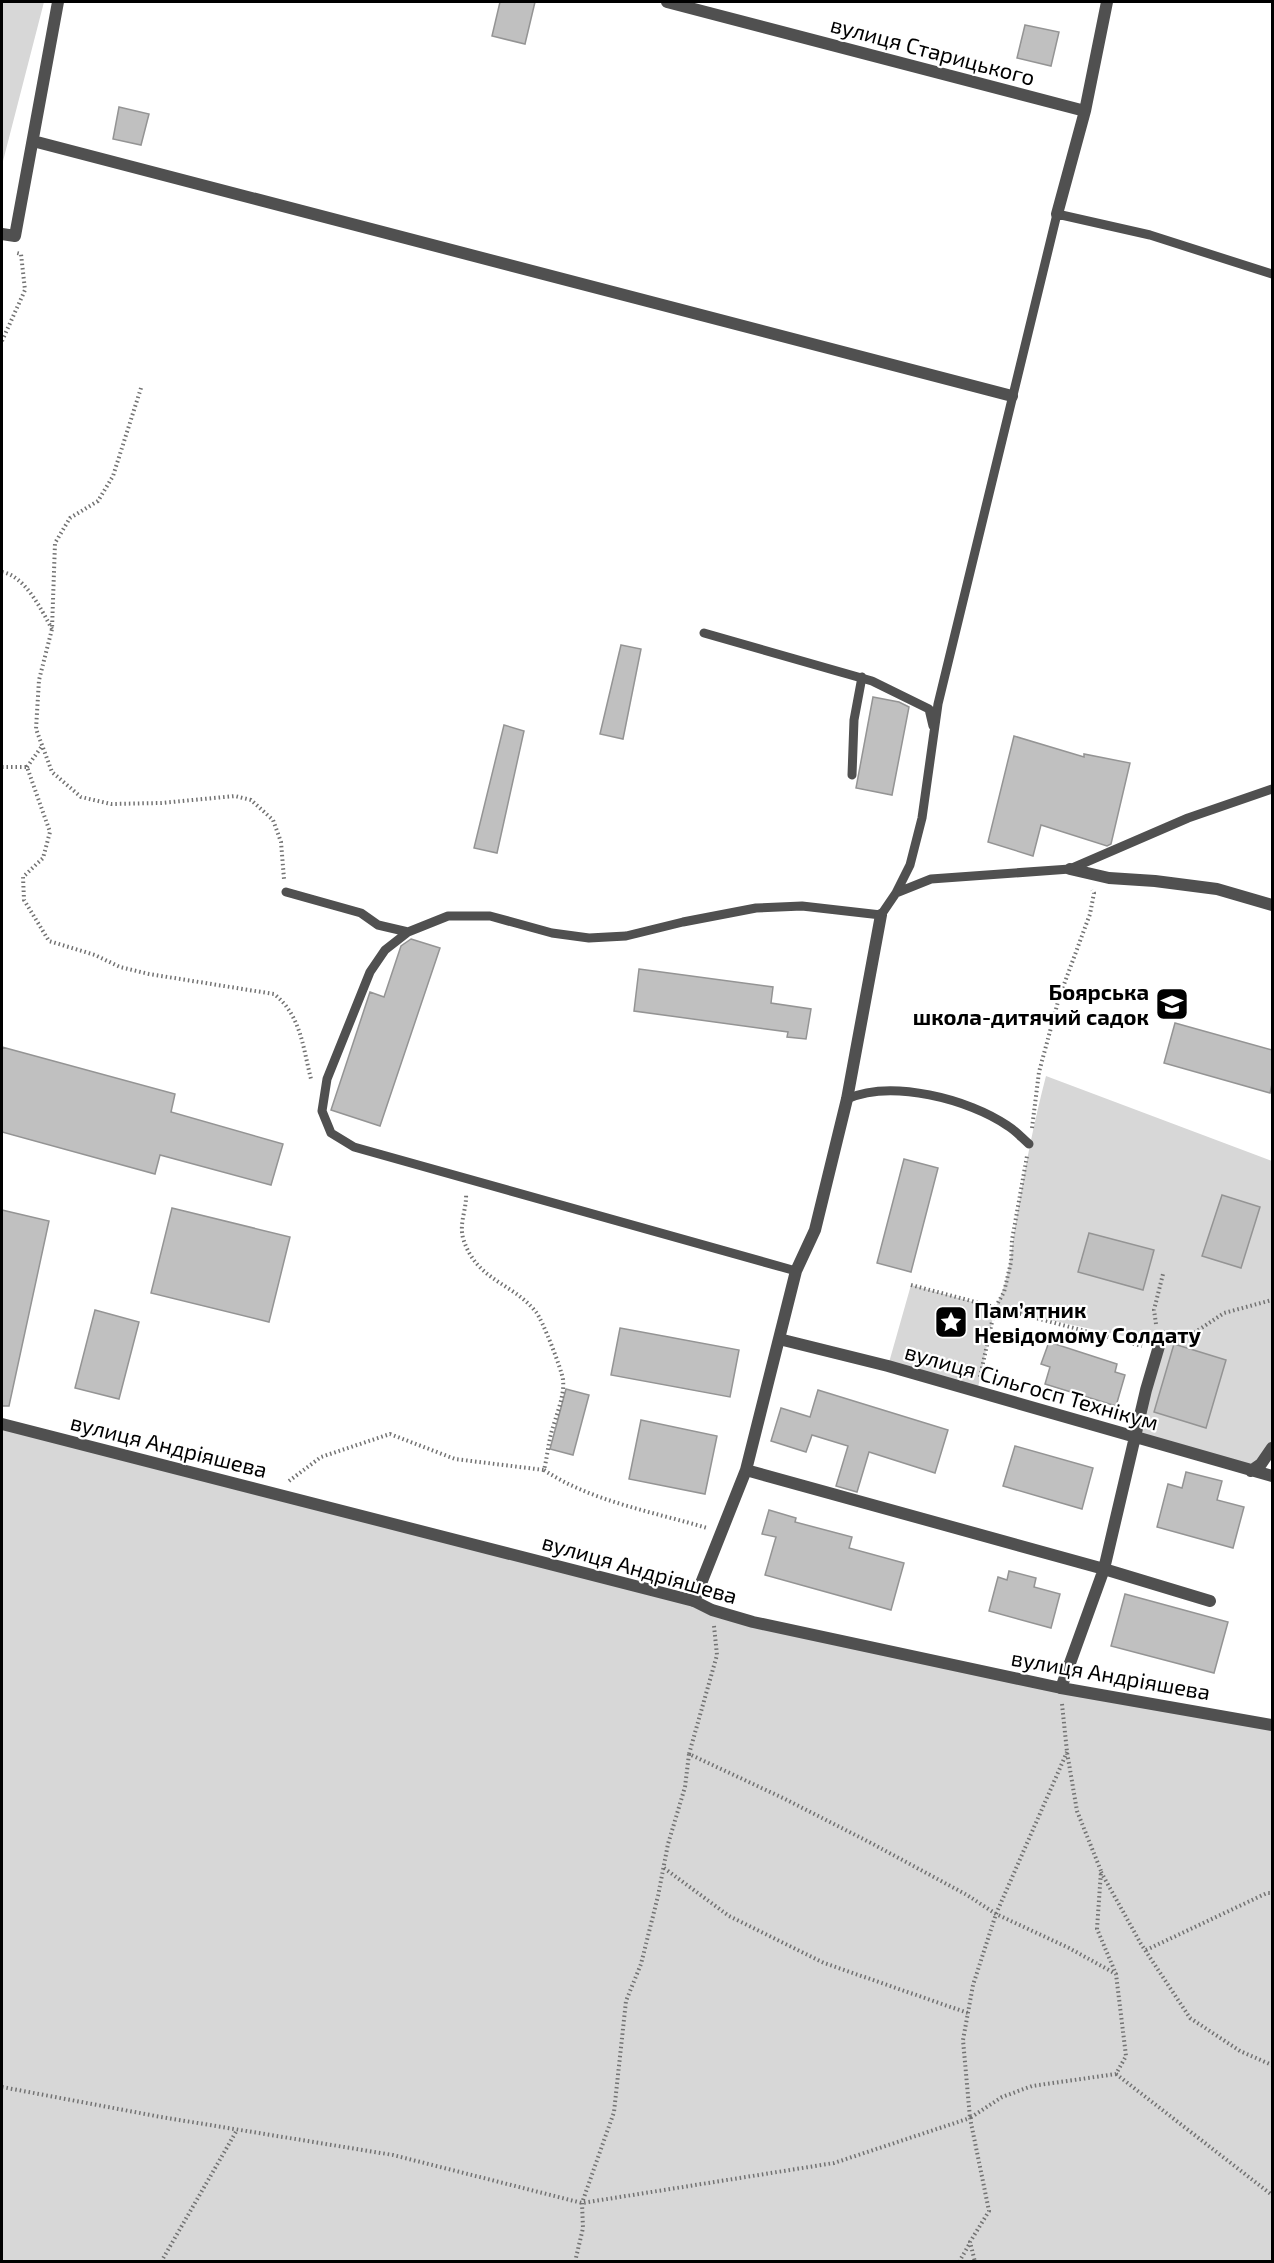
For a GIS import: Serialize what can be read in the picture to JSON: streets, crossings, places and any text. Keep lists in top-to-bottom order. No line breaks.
{"streets":{"street":["вулиця Старицького","вулиця Сільгосп Технікум","вулиця Андріяшева"]},"places":{"school or university":["Боярська школа-дитячий садок"],"place":["Пам’ятник Невідомому Солдату"]}}
